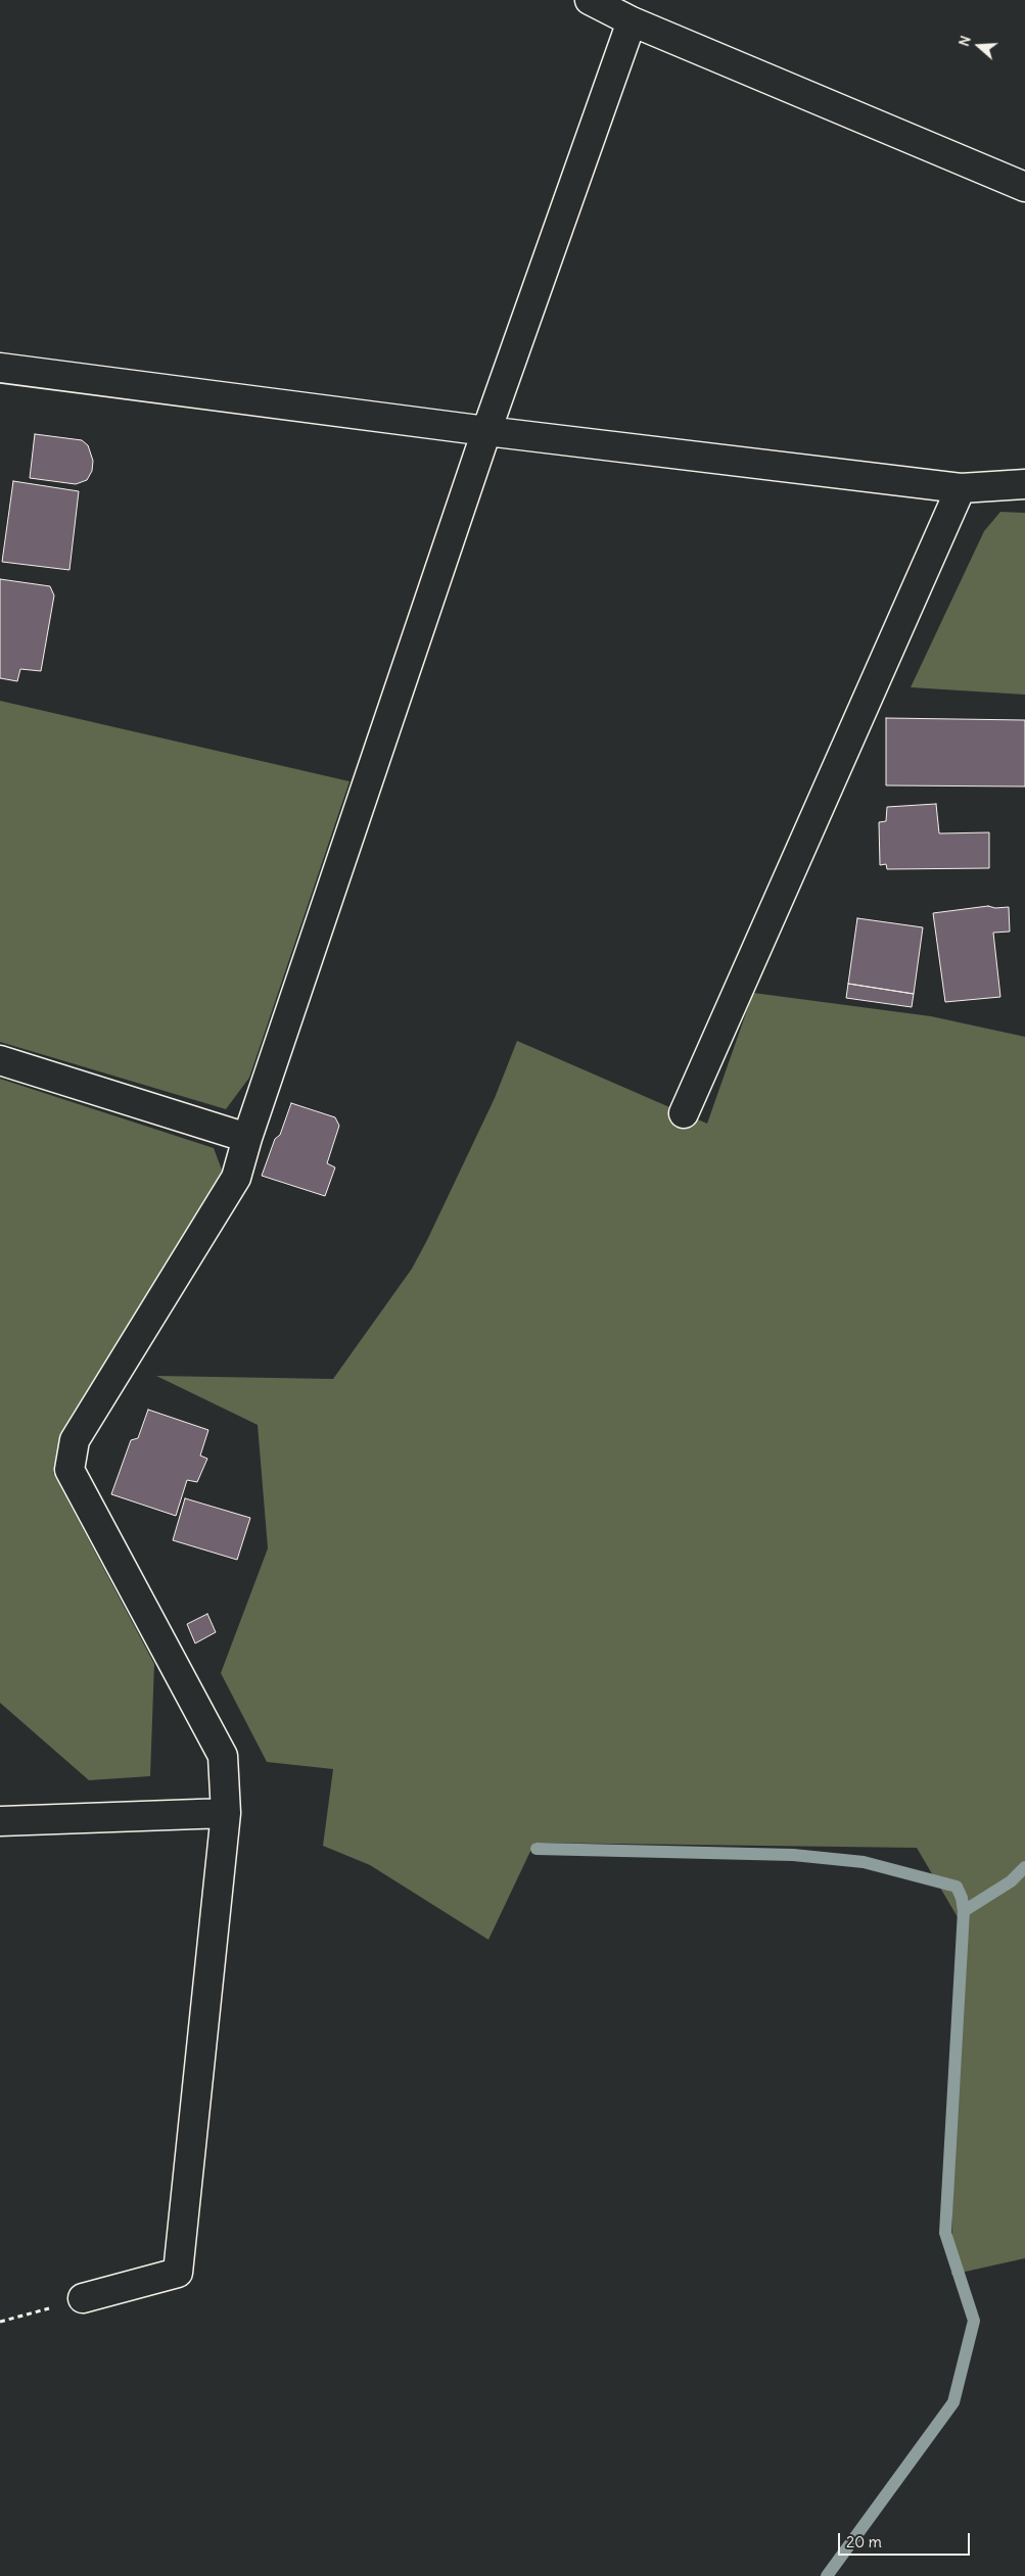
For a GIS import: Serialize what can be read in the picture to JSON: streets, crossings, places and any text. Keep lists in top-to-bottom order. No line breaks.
{"scale_bar":"20 m","north":"left"}
